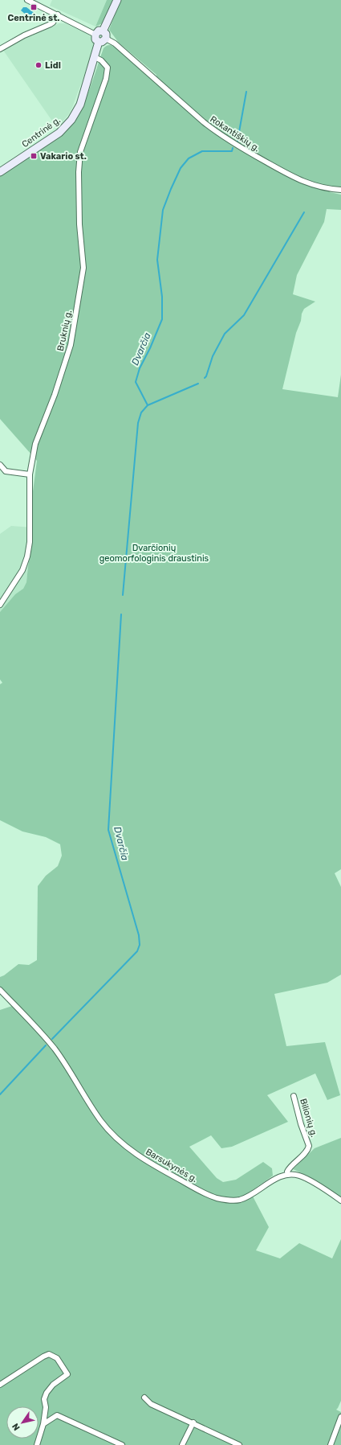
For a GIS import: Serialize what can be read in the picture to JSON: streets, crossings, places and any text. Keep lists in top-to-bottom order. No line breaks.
{"streets":{"main road":["Centrinė g."],"street":["Rokantiškių g.","Bruknių g.","Bilionių g.","Barsukynės g."]},"crossings":[["Centrinė g.","Rokantiškių g."],["Centrinė g.","Bruknių g."],["Bilionių g.","Barsukynės g."]],"water":["Dvarčia"],"parks":["Dvarčionių geomorfologinis draustinis"],"places":{"transit":["Centrinė st.","Vakario st."],"other":["Lidl"]},"north":"bottom left"}
